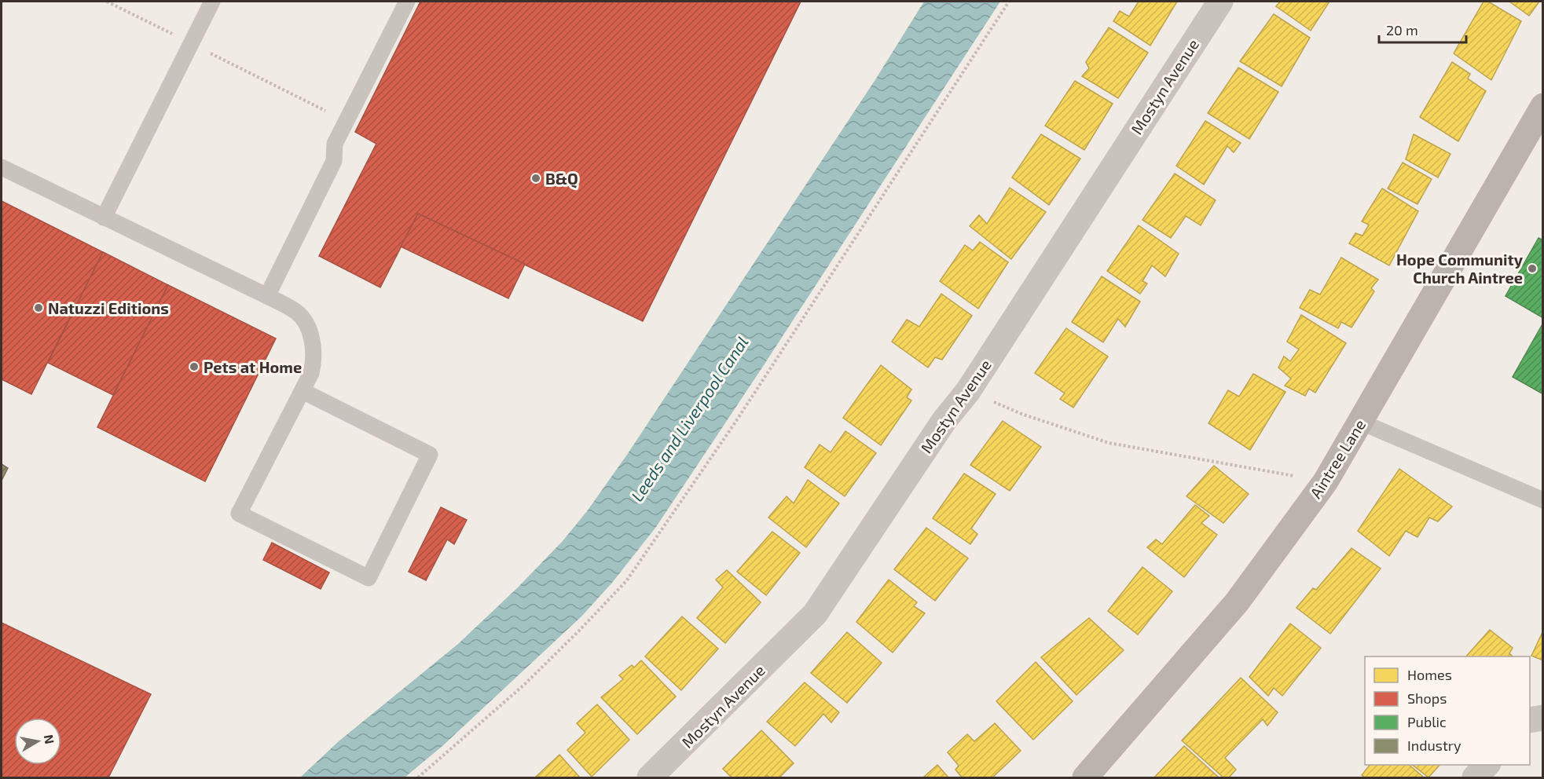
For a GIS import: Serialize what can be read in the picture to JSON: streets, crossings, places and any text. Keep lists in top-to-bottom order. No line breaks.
{"streets":{"main road":["Aintree Lane"],"street":["Mostyn Avenue"]},"water":["Leeds and Liverpool Canal"],"places":["B&Q","Hope Community Church Aintree","Natuzzi Editions","Pets at Home"],"legend":["Homes","Shops","Public","Industry"],"scale_bar":"20 m","north":"right"}
